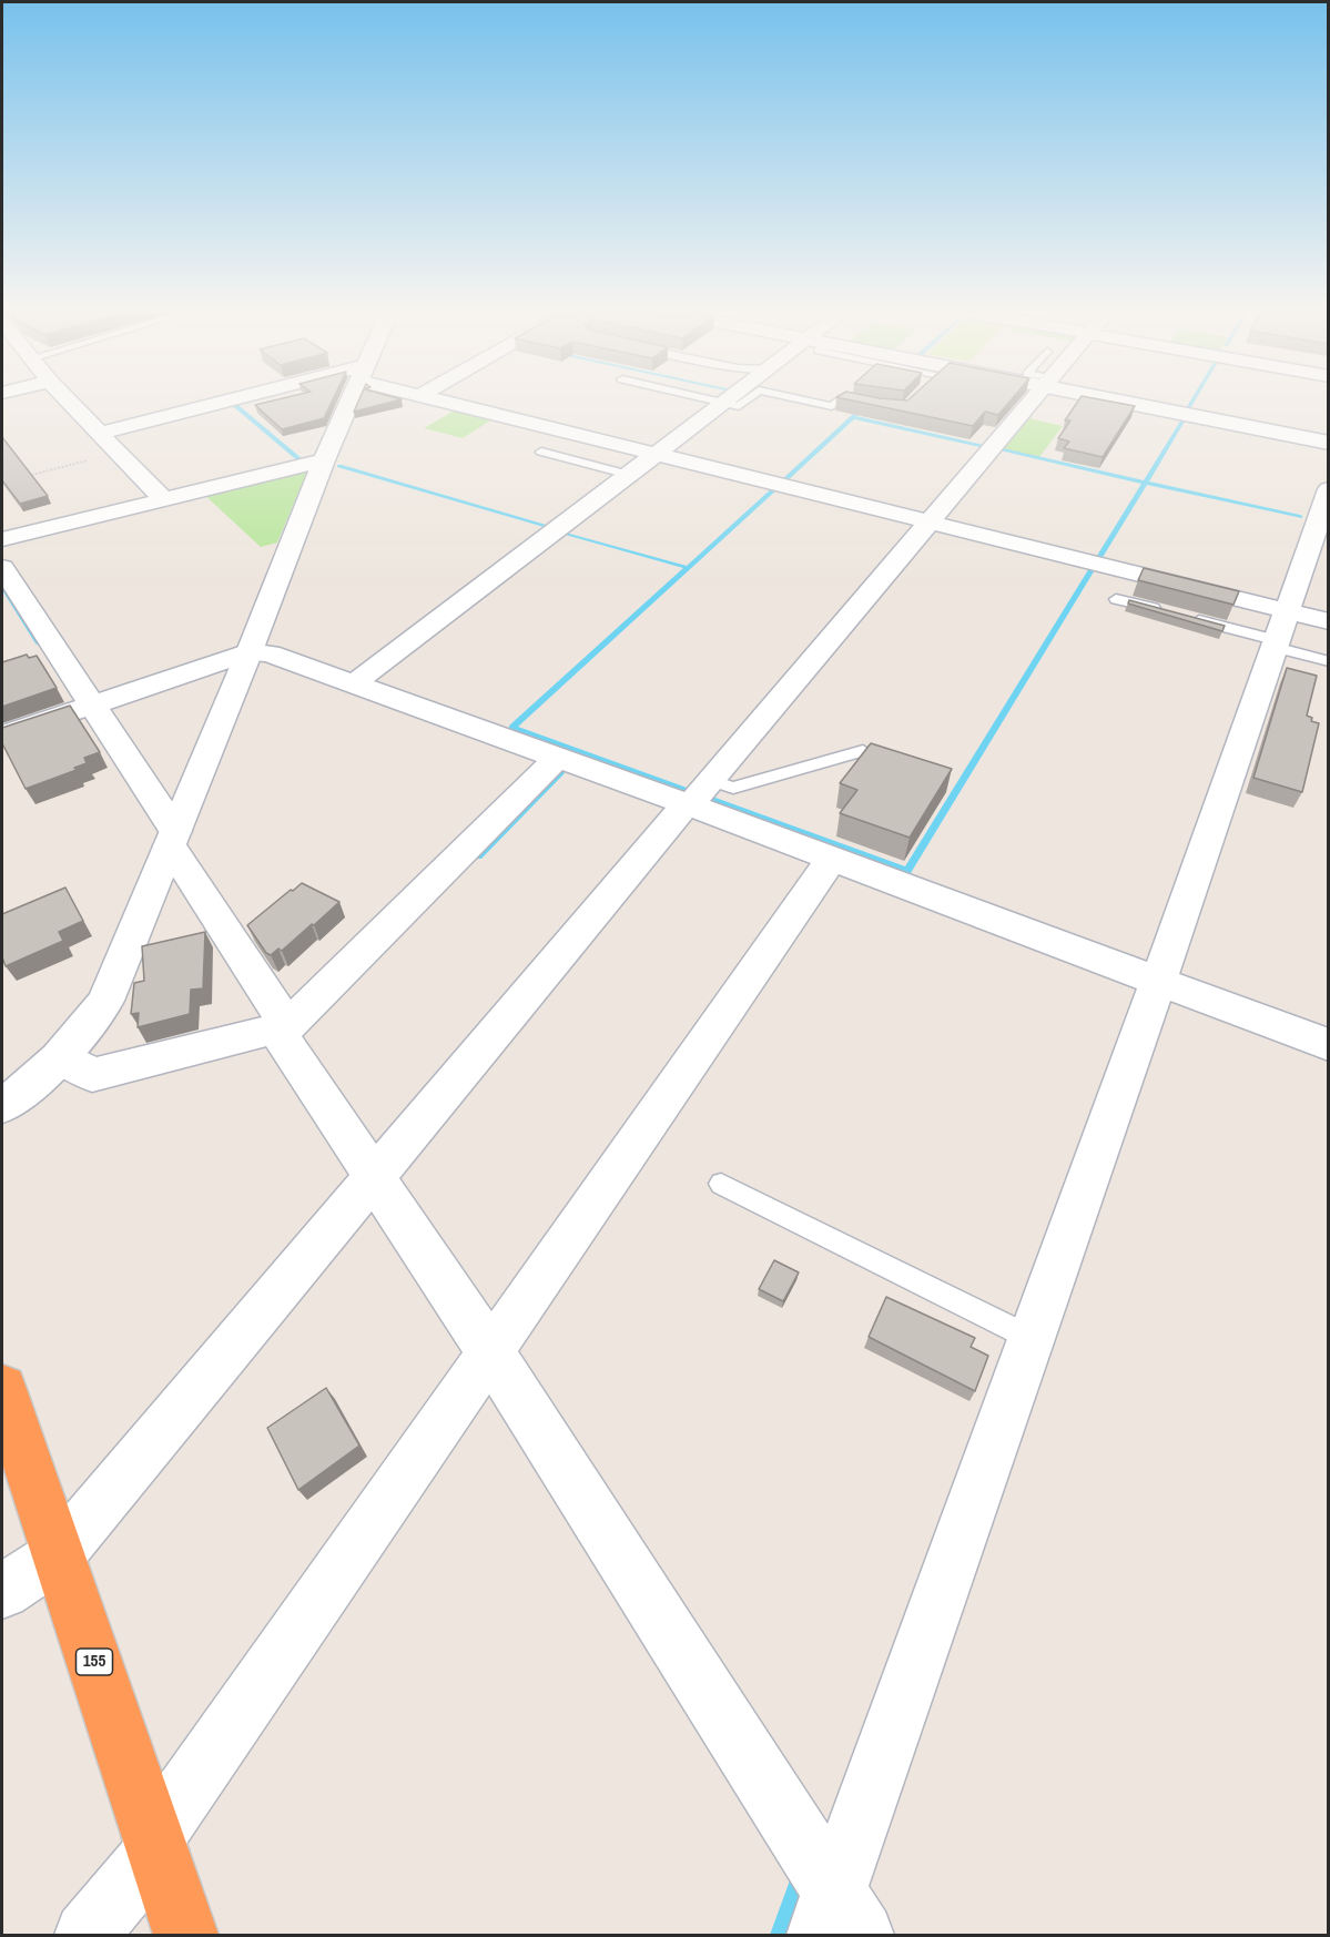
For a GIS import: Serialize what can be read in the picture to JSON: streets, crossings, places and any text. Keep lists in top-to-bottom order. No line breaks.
{"streets":{"highway":["155"]}}
